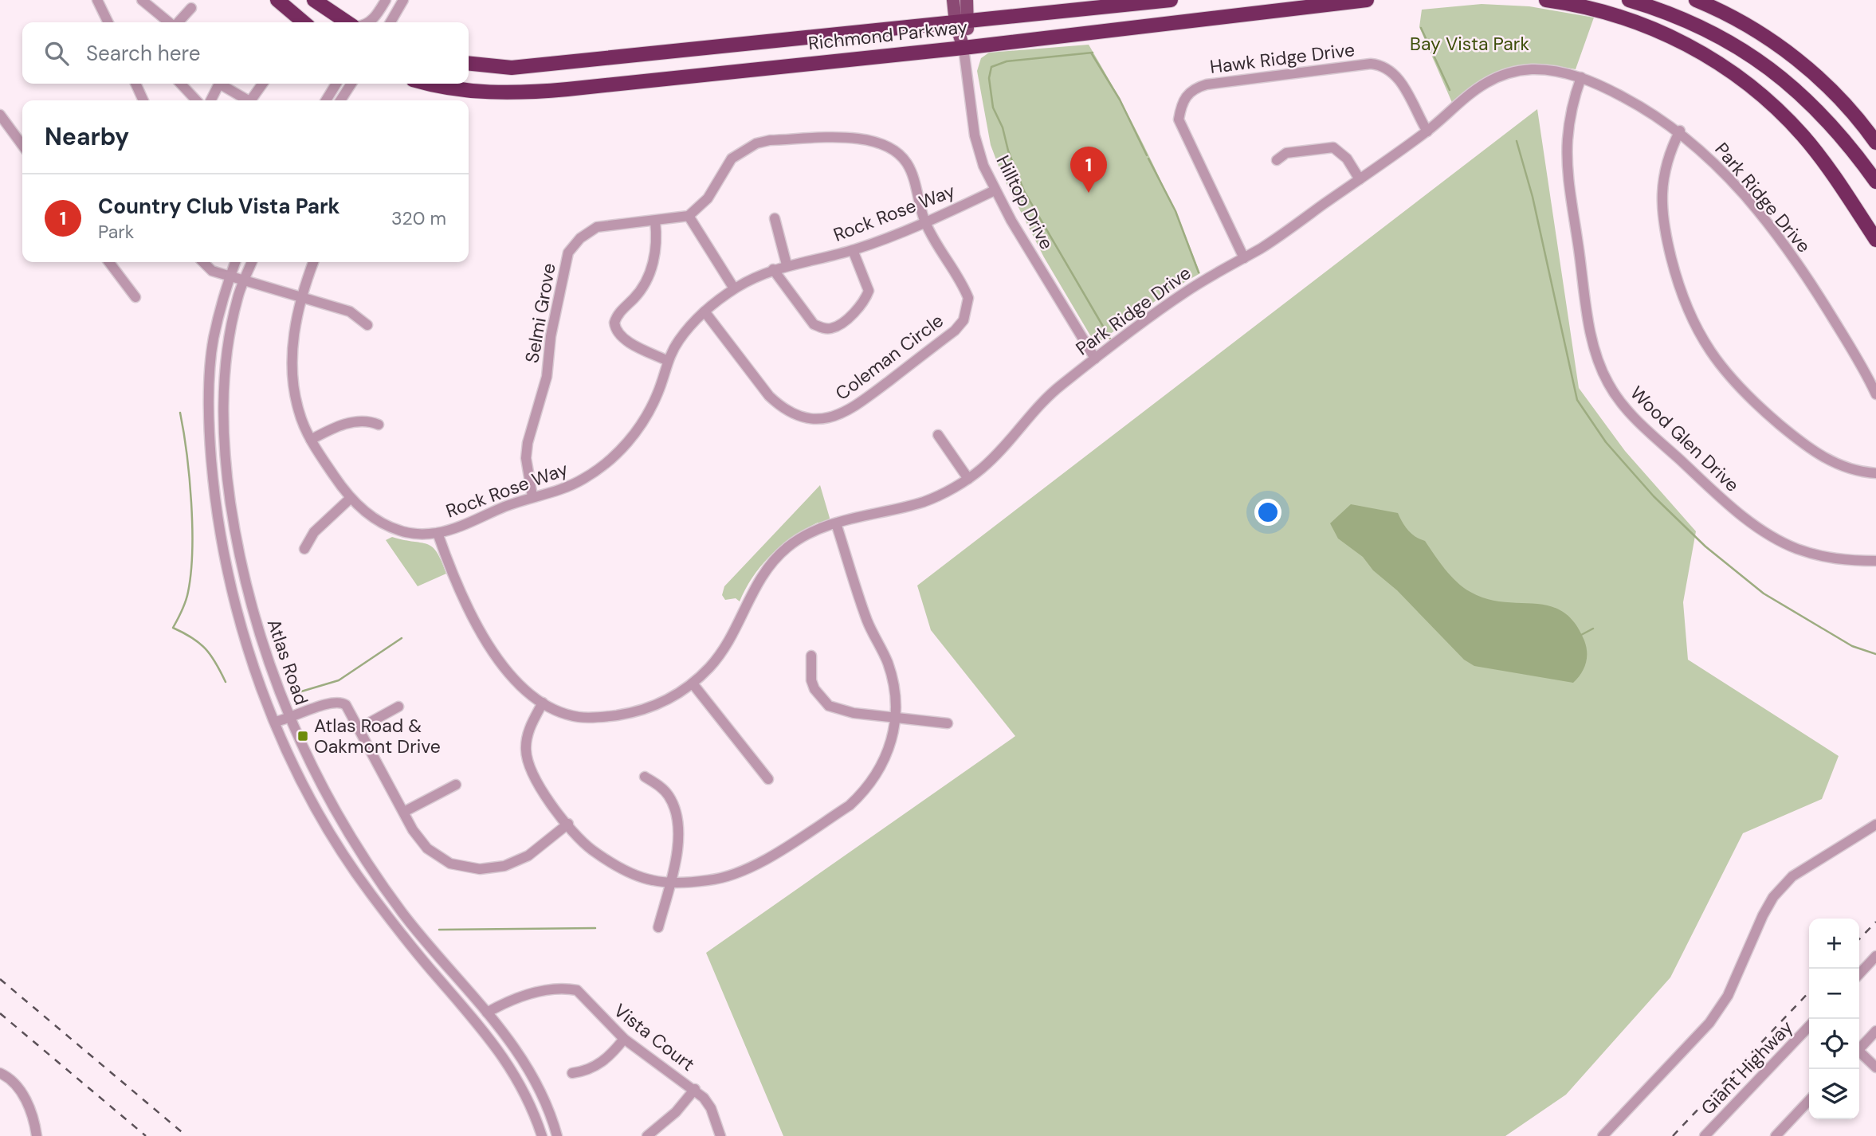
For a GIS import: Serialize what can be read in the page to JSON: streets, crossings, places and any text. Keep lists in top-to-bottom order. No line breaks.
{"streets":{"highway":["Richmond Parkway"],"main road":["Hilltop Drive"],"street":["Hawk Ridge Drive","Park Ridge Drive","Rock Rose Way","Selmi Grove","Coleman Circle","Wood Glen Drive","Atlas Road","Vista Court","Giant Highway"]},"crossings":[["Richmond Parkway","Hilltop Drive"],["Hawk Ridge Drive","Park Ridge Drive"],["Park Ridge Drive","Hilltop Drive"],["Park Ridge Drive","Rock Rose Way"],["Park Ridge Drive","Wood Glen Drive"],["Hilltop Drive","Rock Rose Way"],["Rock Rose Way","Selmi Grove"],["Rock Rose Way","Coleman Circle"],["Atlas Road","Vista Court"]],"parks":["Bay Vista Park"],"places":{"transit":["Atlas Road & Oakmont Drive"]},"page":{"search":"Search here","heading":"Nearby","pins":"1","list":[{"mark":"1","name":"Country Club Vista Park","note":"Park","value":"320 m"}],"map_buttons":["+","−"]}}
